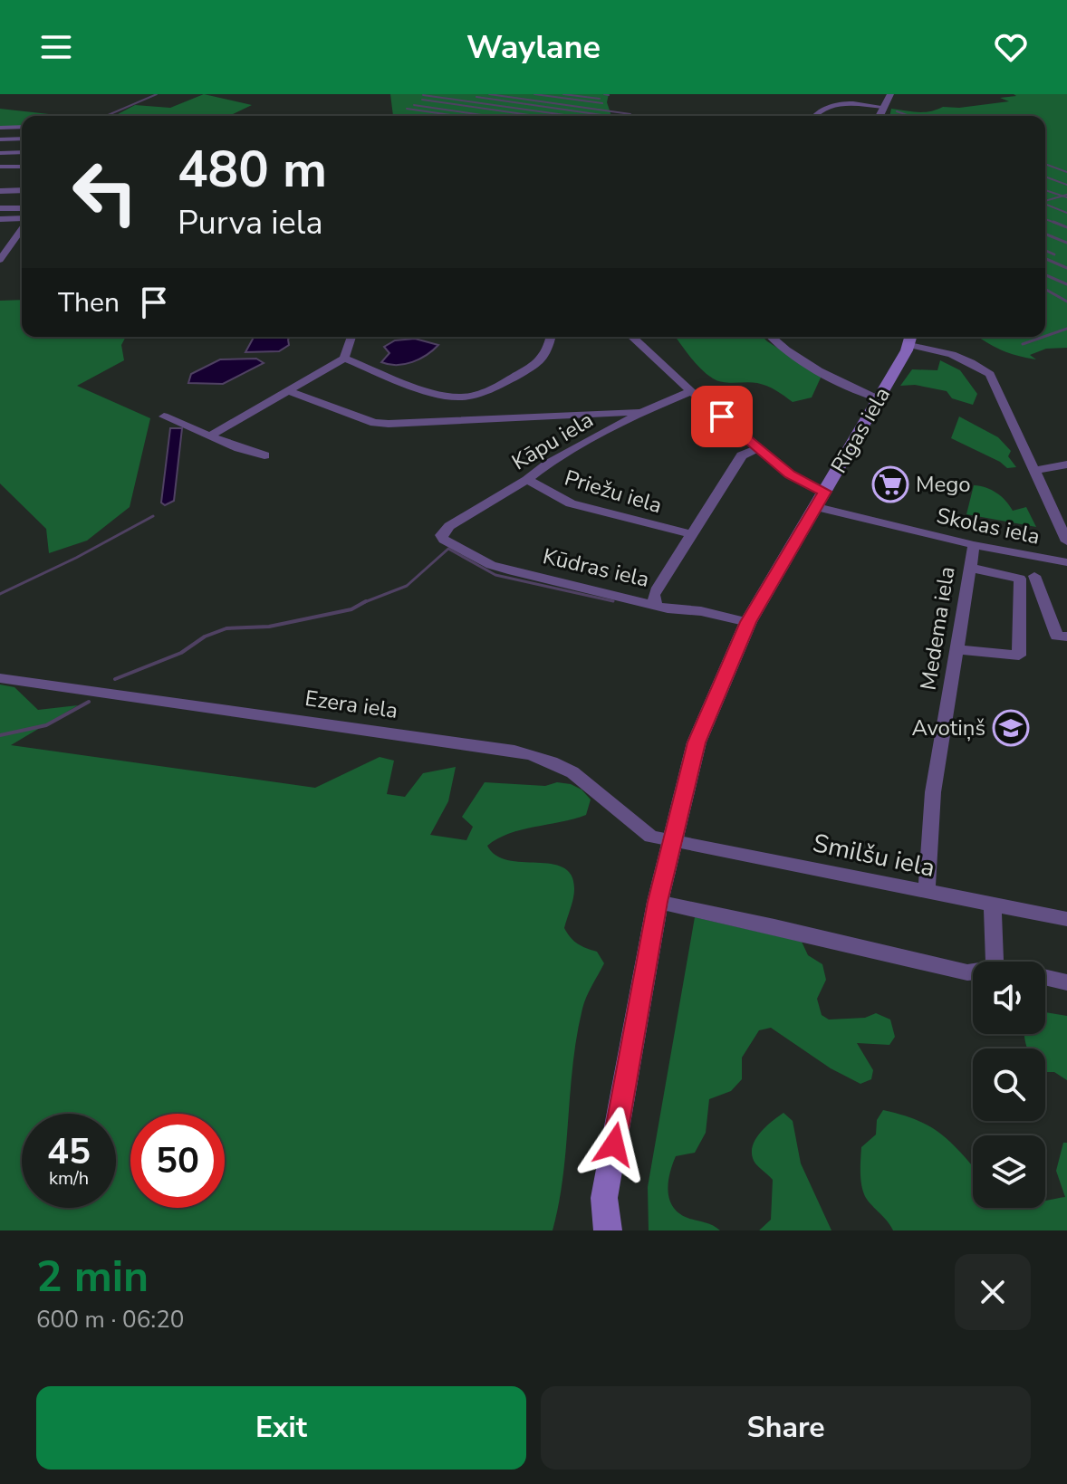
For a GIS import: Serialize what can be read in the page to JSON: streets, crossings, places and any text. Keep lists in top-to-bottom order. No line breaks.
{"streets":{"main road":["Rīgas iela"],"street":["Kāpu iela","Priežu iela","Skolas iela","Kūdras iela","Medema iela","Ezera iela","Smilšu iela"]},"crossings":[["Rīgas iela","Skolas iela"],["Rīgas iela","Kūdras iela"],["Rīgas iela","Ezera iela"],["Rīgas iela","Smilšu iela"],["Kāpu iela","Priežu iela"],["Kāpu iela","Skolas iela"],["Kāpu iela","Kūdras iela"],["Skolas iela","Medema iela"],["Medema iela","Smilšu iela"],["Ezera iela","Smilšu iela"]],"places":{"supermarket":["Mego"],"school or university":["Avotiņš"]},"page":{"header":"Waylane","turn":["480 m","Purva iela"],"then":"Then","speed":"45 km/h","limit":"50","heading":["2 min","600 m · 06:20"],"buttons":["Exit","Share"]}}
